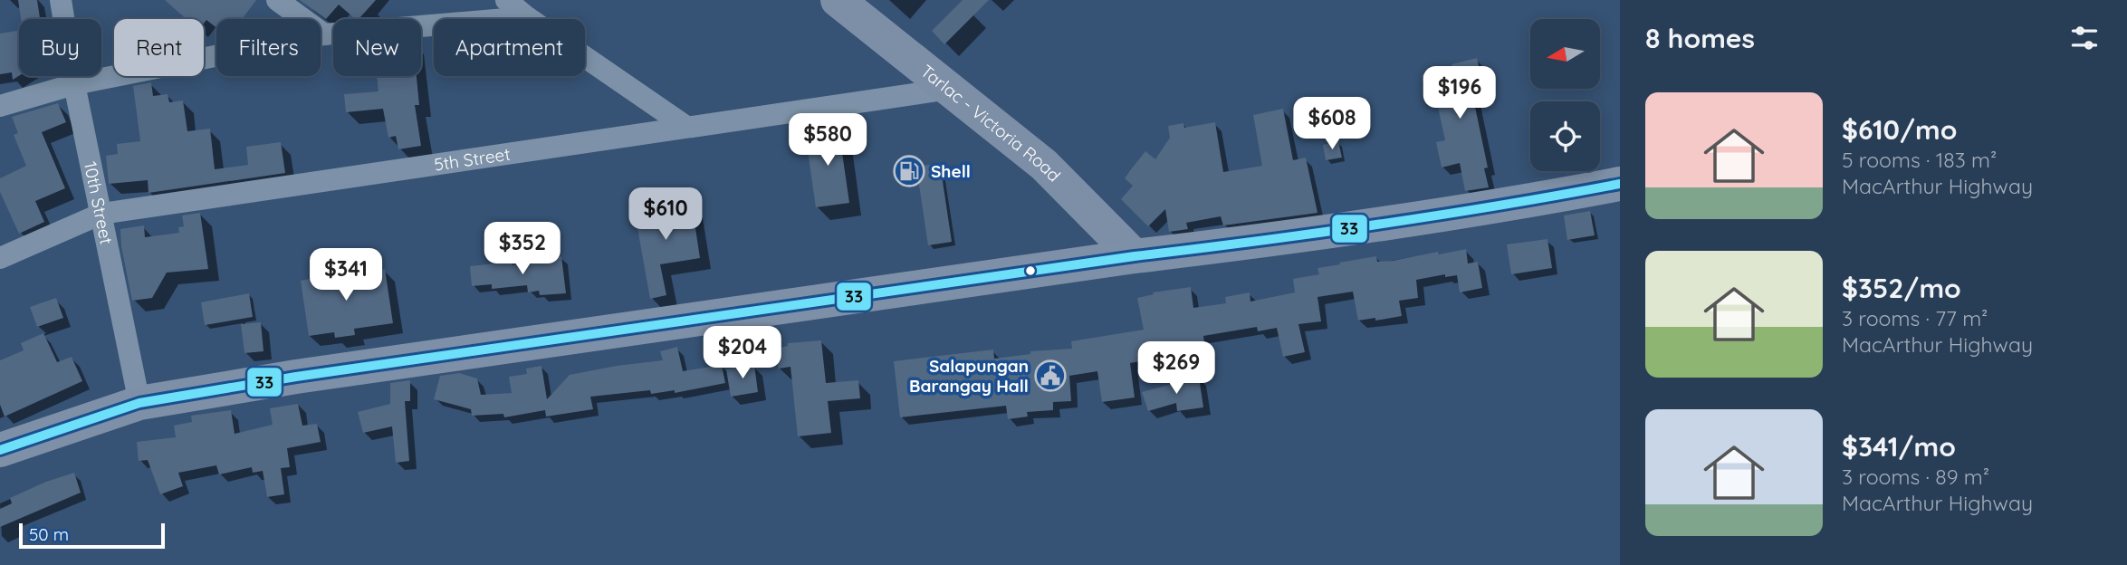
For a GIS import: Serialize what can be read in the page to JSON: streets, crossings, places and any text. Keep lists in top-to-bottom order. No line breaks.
{"streets":{"main road":["Tarlac - Victoria Road"],"street":["5th Street","10th Street"]},"crossings":[["Tarlac - Victoria Road","5th Street"],["5th Street","10th Street"]],"places":{"fuel station":["Shell"],"public building":["Salapungan Barangay Hall"]},"lines":["transit line 33"],"scale_bar":"50 m","north":"left","page":{"heading":"8 homes","chip":["Buy","Rent","Filters","New","Apartment"],"price":["$196","$608","$580","$610","$352","$341","$204","$269"],"list":[{"name":"$610/mo","note":"5 rooms · 183 m² · MacArthur Highway"},{"name":"$352/mo","note":"3 rooms · 77 m² · MacArthur Highway"},{"name":"$341/mo","note":"3 rooms · 89 m² · MacArthur Highway"}],"scale":"50 m"}}
